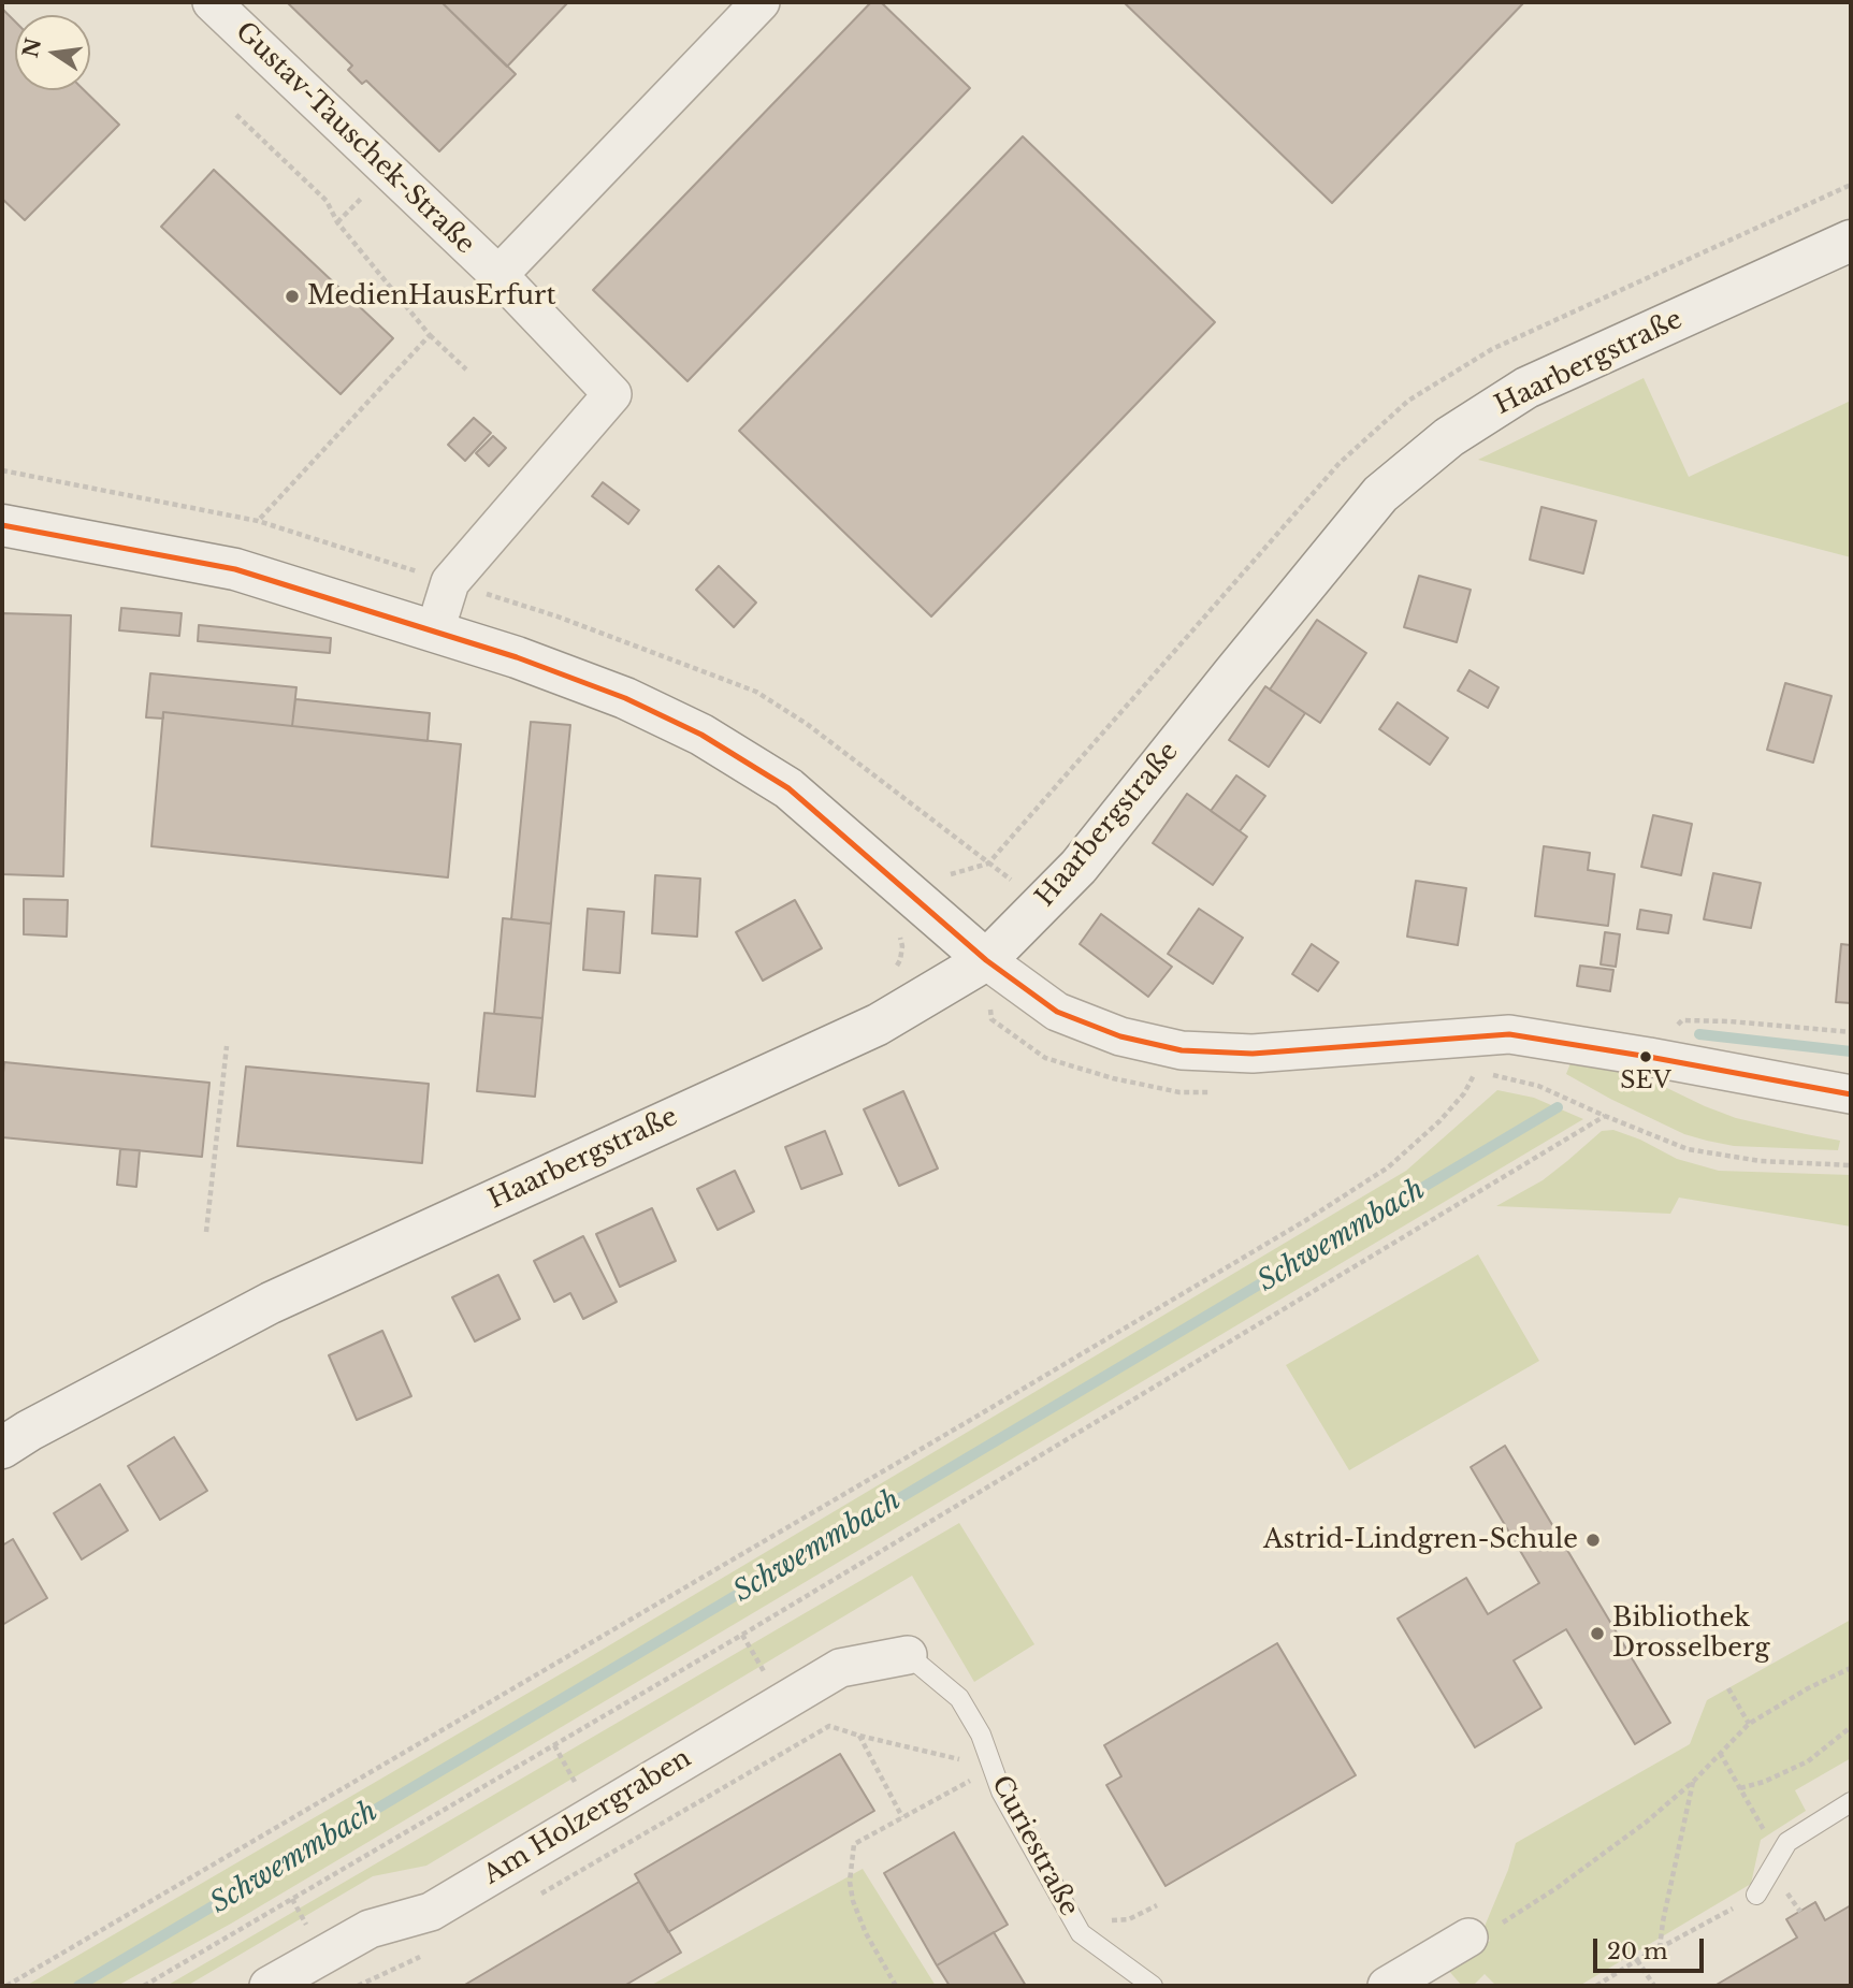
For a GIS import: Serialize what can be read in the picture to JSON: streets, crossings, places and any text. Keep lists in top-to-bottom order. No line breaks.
{"streets":{"main road":["Haarbergstraße"],"street":["Gustav-Tauschek-Straße","Am Holzergraben"],"lane":["Curiestraße"]},"crossings":[["Am Holzergraben","Curiestraße"]],"water":["Schwemmbach"],"places":["MedienHausErfurt","SEV","Astrid-Lindgren-Schule","Bibliothek Drosselberg"],"scale_bar":"20 m","north":"left"}
